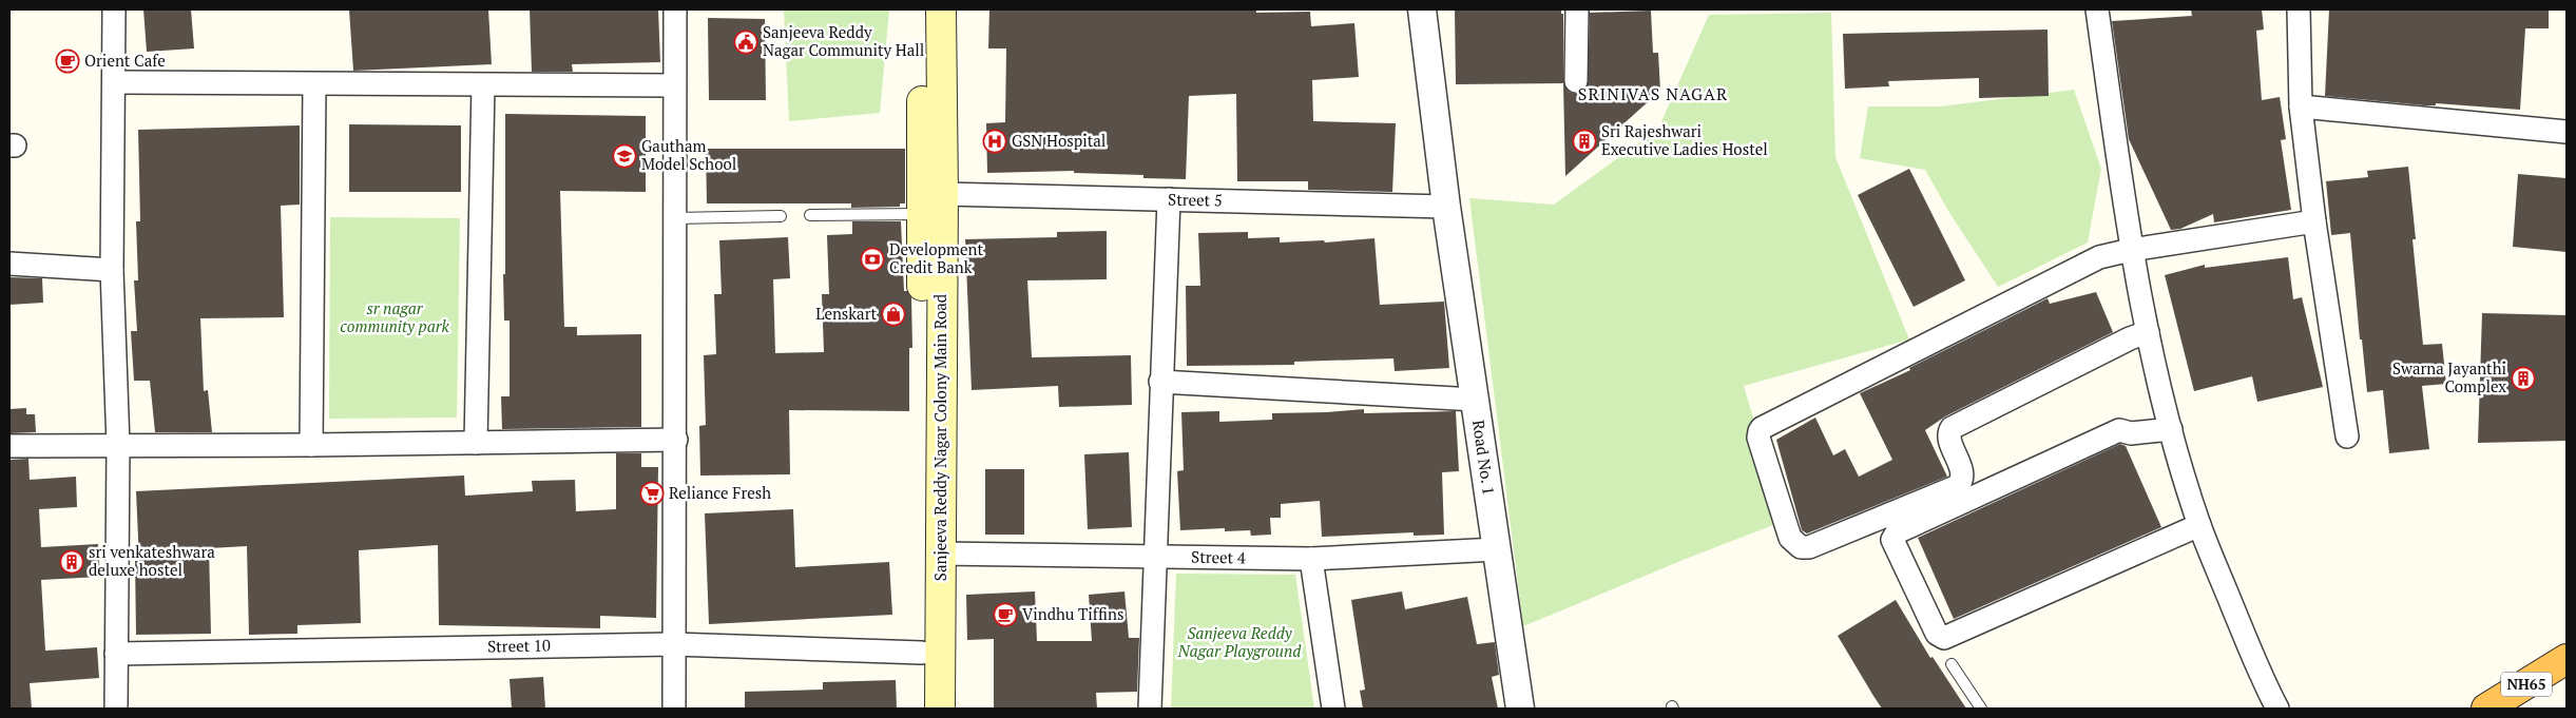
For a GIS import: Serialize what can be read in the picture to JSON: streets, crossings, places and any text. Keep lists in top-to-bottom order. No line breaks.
{"streets":{"highway":["NH65"],"main road":["Sanjeeva Reddy Nagar Colony Main Road"],"street":["Street 5","Road No. 1","Street 4","Street 10"]},"crossings":[["Street 5","Sanjeeva Reddy Nagar Colony Main Road"],["Street 5","Road No. 1"],["Sanjeeva Reddy Nagar Colony Main Road","Street 4"],["Sanjeeva Reddy Nagar Colony Main Road","Street 10"],["Road No. 1","Street 4"]],"districts":["SRINIVAS NAGAR"],"parks":["sr nagar community park","Sanjeeva Reddy Nagar Playground"],"places":{"public building":["Sanjeeva Reddy Nagar Community Hall"],"cafe":["Orient Cafe","Vindhu Tiffins"],"hospital":["GSN Hospital"],"building":["Sri Rajeshwari Executive Ladies Hostel","Swarna Jayanthi Complex","sri venkateshwara deluxe hostel"],"school or university":["Gautham Model School"],"bank":["Development Credit Bank"],"shop":["Lenskart"],"supermarket":["Reliance Fresh"]}}
